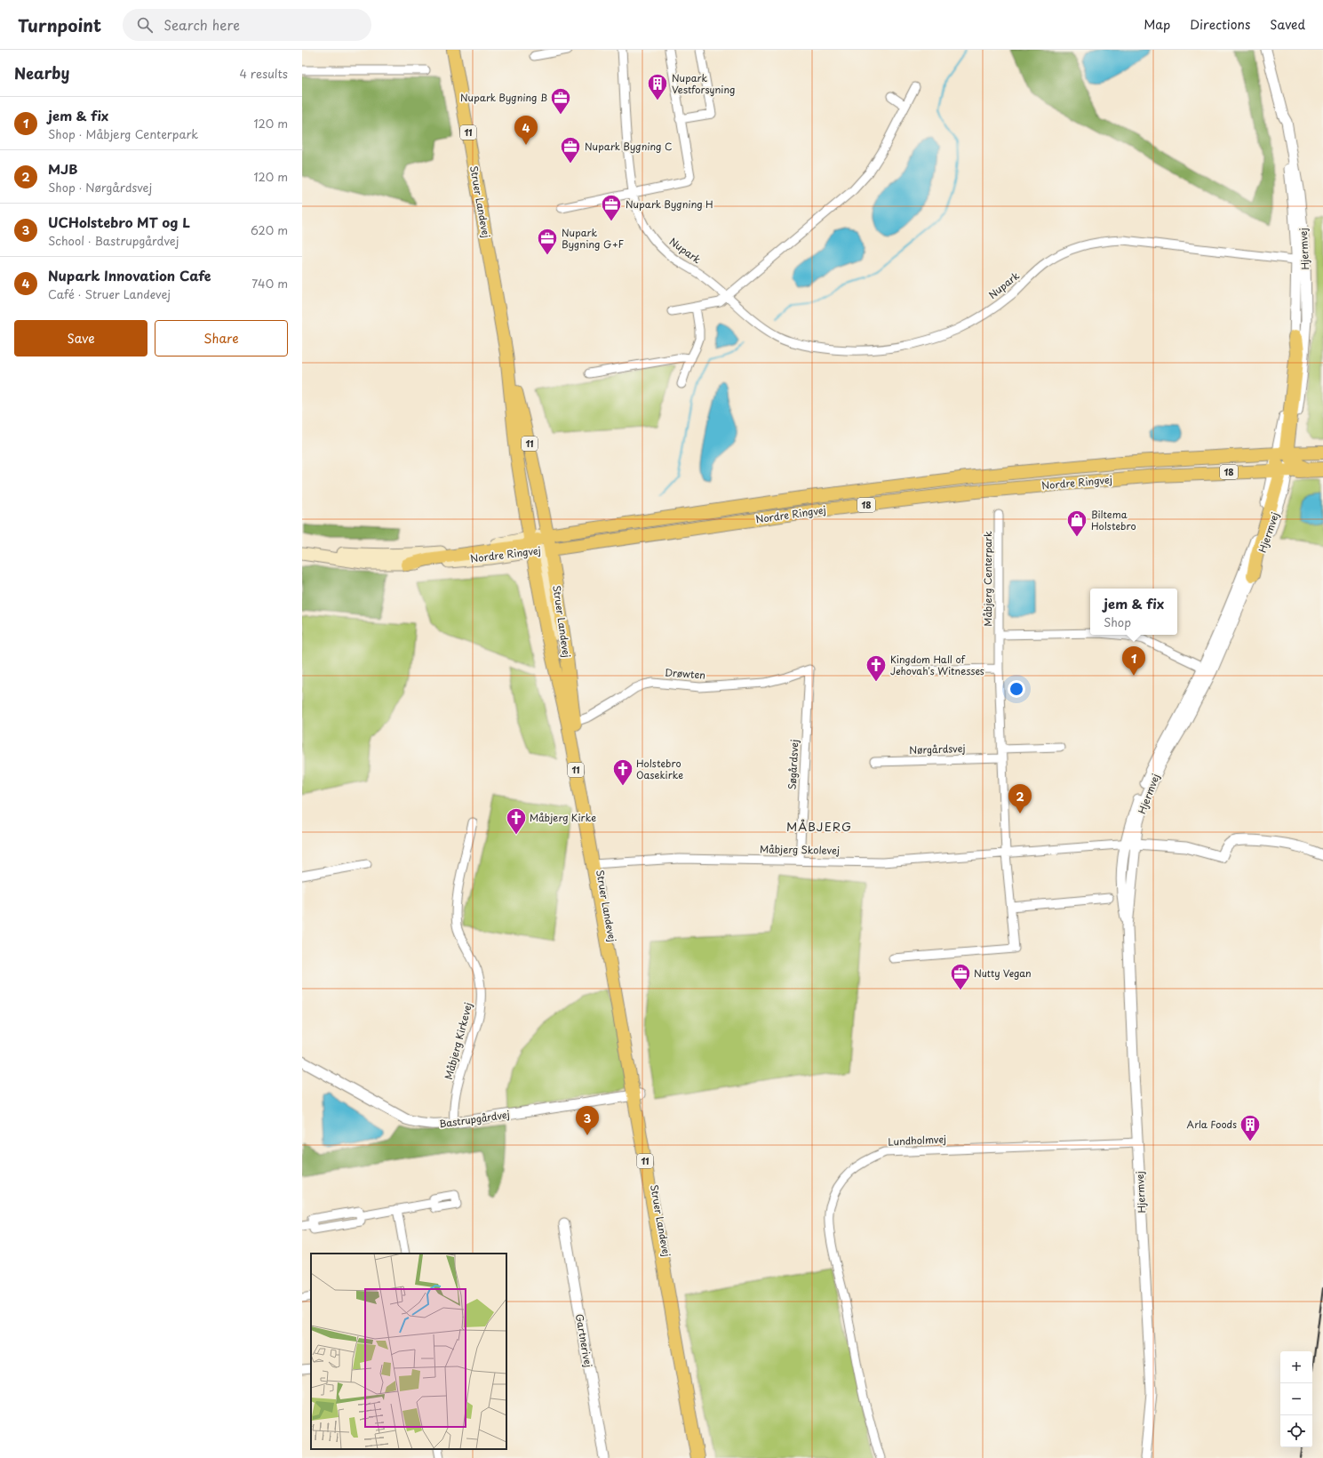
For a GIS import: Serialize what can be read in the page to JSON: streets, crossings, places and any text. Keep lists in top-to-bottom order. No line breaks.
{"streets":{"highway":["18"],"main road":["11","Struer Landevej","Nordre Ringvej"],"street":["Hjermvej","Nupark","Måbjerg Centerpark","Drøwten","Nørgårdsvej","Søgårdsvej","Måbjerg Skolevej","Måbjerg Kirkevej","Bastrupgårdvej","Lundholmvej","Gartnerivej"]},"crossings":[["Struer Landevej","Nordre Ringvej"],["Struer Landevej","Drøwten"],["Struer Landevej","Måbjerg Skolevej"],["Struer Landevej","Bastrupgårdvej"],["Hjermvej","Nupark"],["Hjermvej","18"],["Hjermvej","Nordre Ringvej"],["Hjermvej","Måbjerg Centerpark"],["Hjermvej","Måbjerg Skolevej"],["Hjermvej","Lundholmvej"],["18","Nordre Ringvej"],["Drøwten","Søgårdsvej"],["Søgårdsvej","Måbjerg Skolevej"],["Måbjerg Kirkevej","Bastrupgårdvej"]],"districts":["MÅBJERG"],"places":{"building":["Nupark Vestforsyning","Arla Foods"],"office":["Nupark Bygning B","Nupark Bygning C","Nupark Bygning H","Nupark Bygning G+F","Nutty Vegan"],"shop":["Biltema Holstebro"],"church":["Kingdom Hall of Jehovah's Witnesses","Holstebro Oasekirke","Måbjerg Kirke"]},"page":{"header":"Turnpoint","search":"Search here","nav":["Map","Directions","Saved"],"heading":["Nearby","4 results"],"list":[{"mark":"1","name":"jem & fix","note":"Shop · Måbjerg Centerpark","value":"120 m"},{"mark":"2","name":"MJB","note":"Shop · Nørgårdsvej","value":"120 m"},{"mark":"3","name":"UCHolstebro MT og L","note":"School · Bastrupgårdvej","value":"620 m"},{"mark":"4","name":"Nupark Innovation Cafe","note":"Café · Struer Landevej","value":"740 m"}],"pins":["4","1","2","3"],"buttons":["Save","Share"],"popup":["jem & fix","Shop"],"map_buttons":["+","−"]}}
